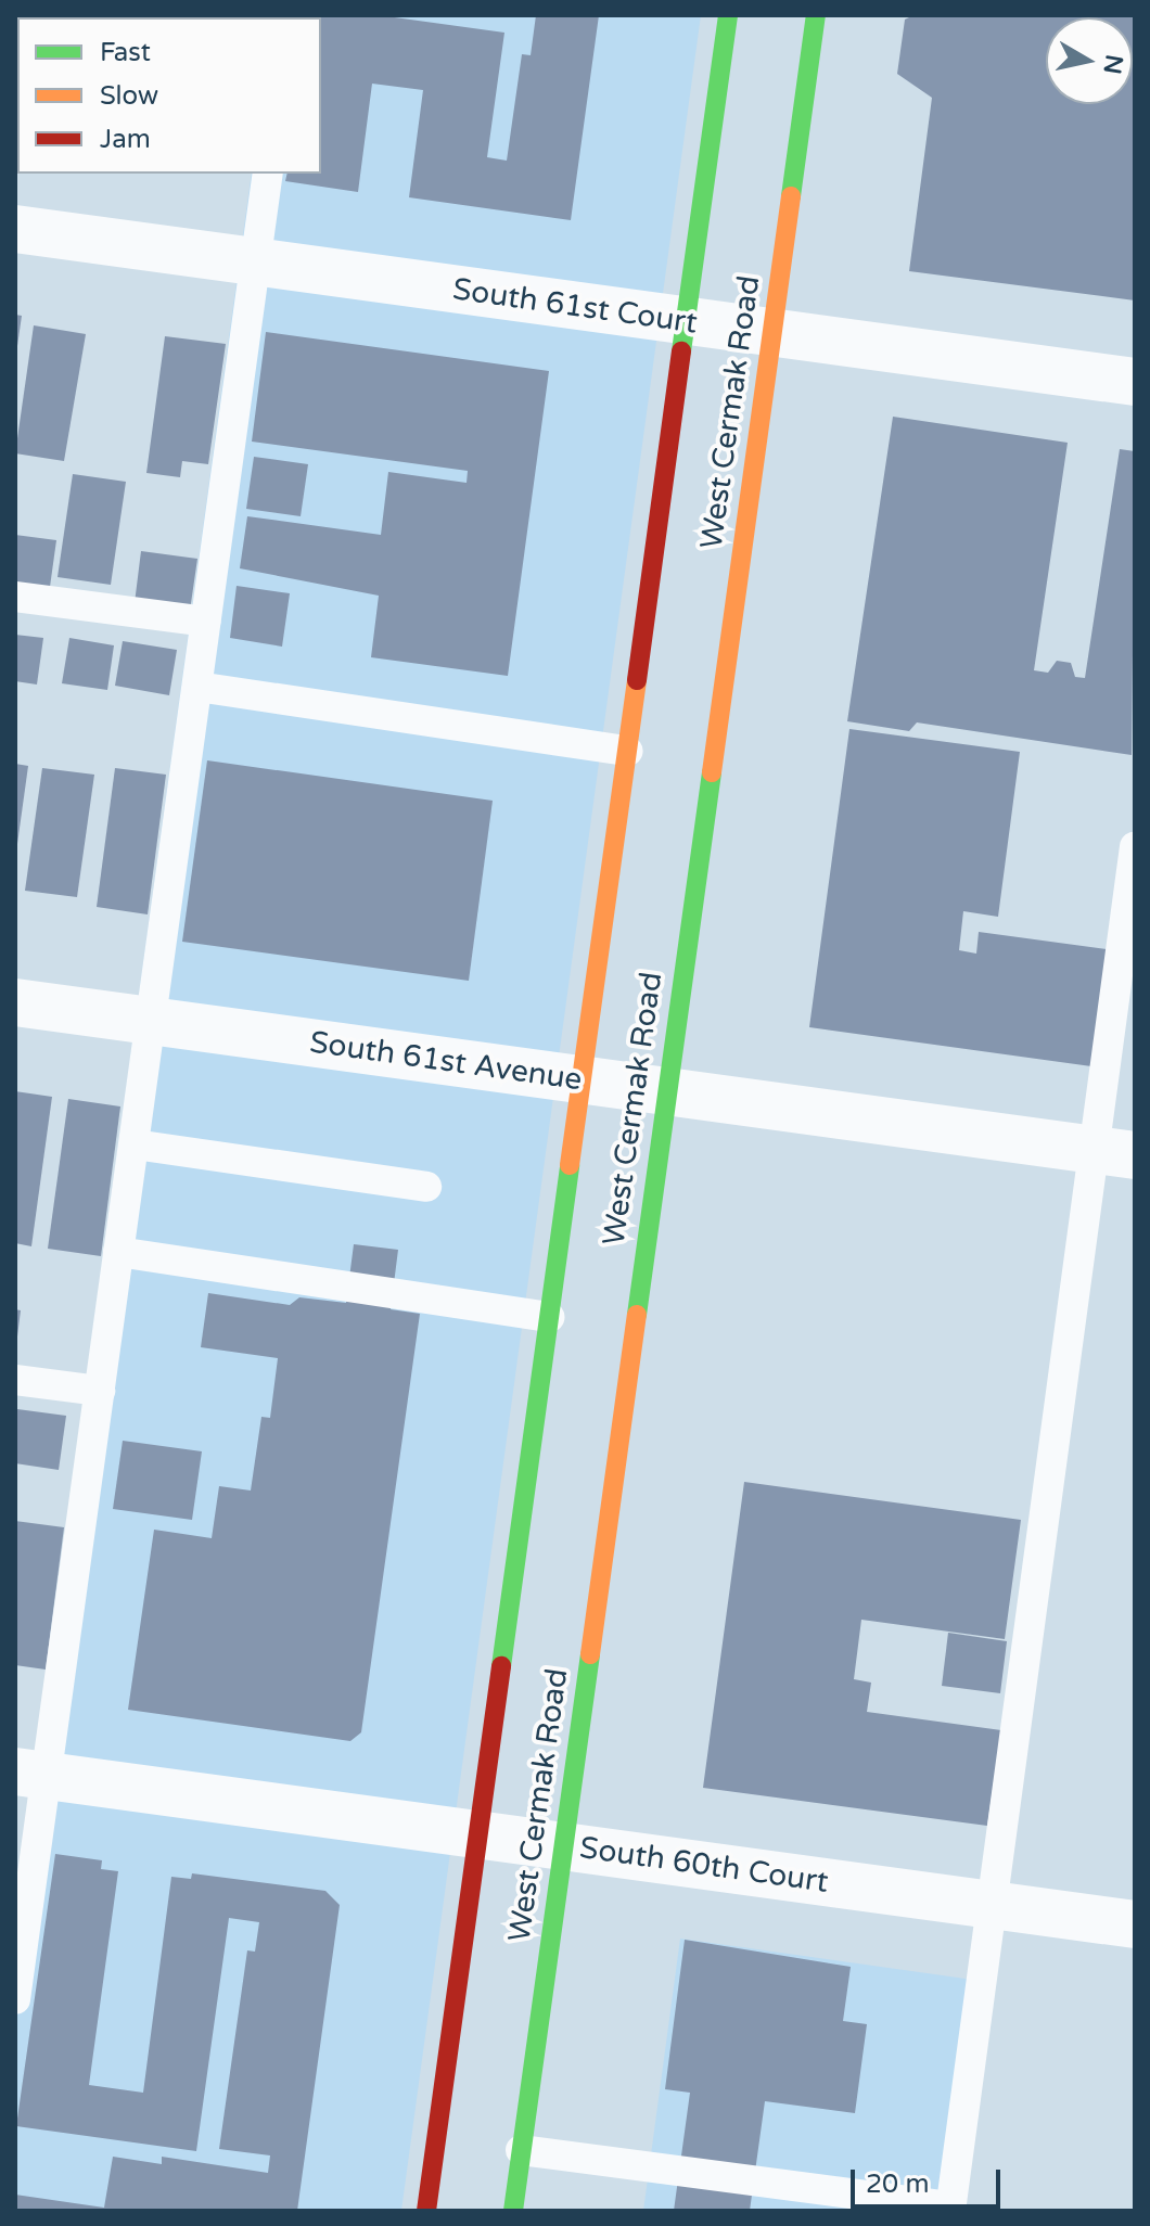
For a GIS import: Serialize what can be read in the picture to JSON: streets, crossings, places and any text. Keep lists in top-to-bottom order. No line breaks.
{"streets":{"main road":["West Cermak Road"],"street":["South 61st Court","South 61st Avenue","South 60th Court"]},"crossings":[["South 61st Court","West Cermak Road"],["West Cermak Road","South 61st Avenue"],["West Cermak Road","South 60th Court"]],"legend":["Fast","Slow","Jam"],"scale_bar":"20 m","north":"right"}
